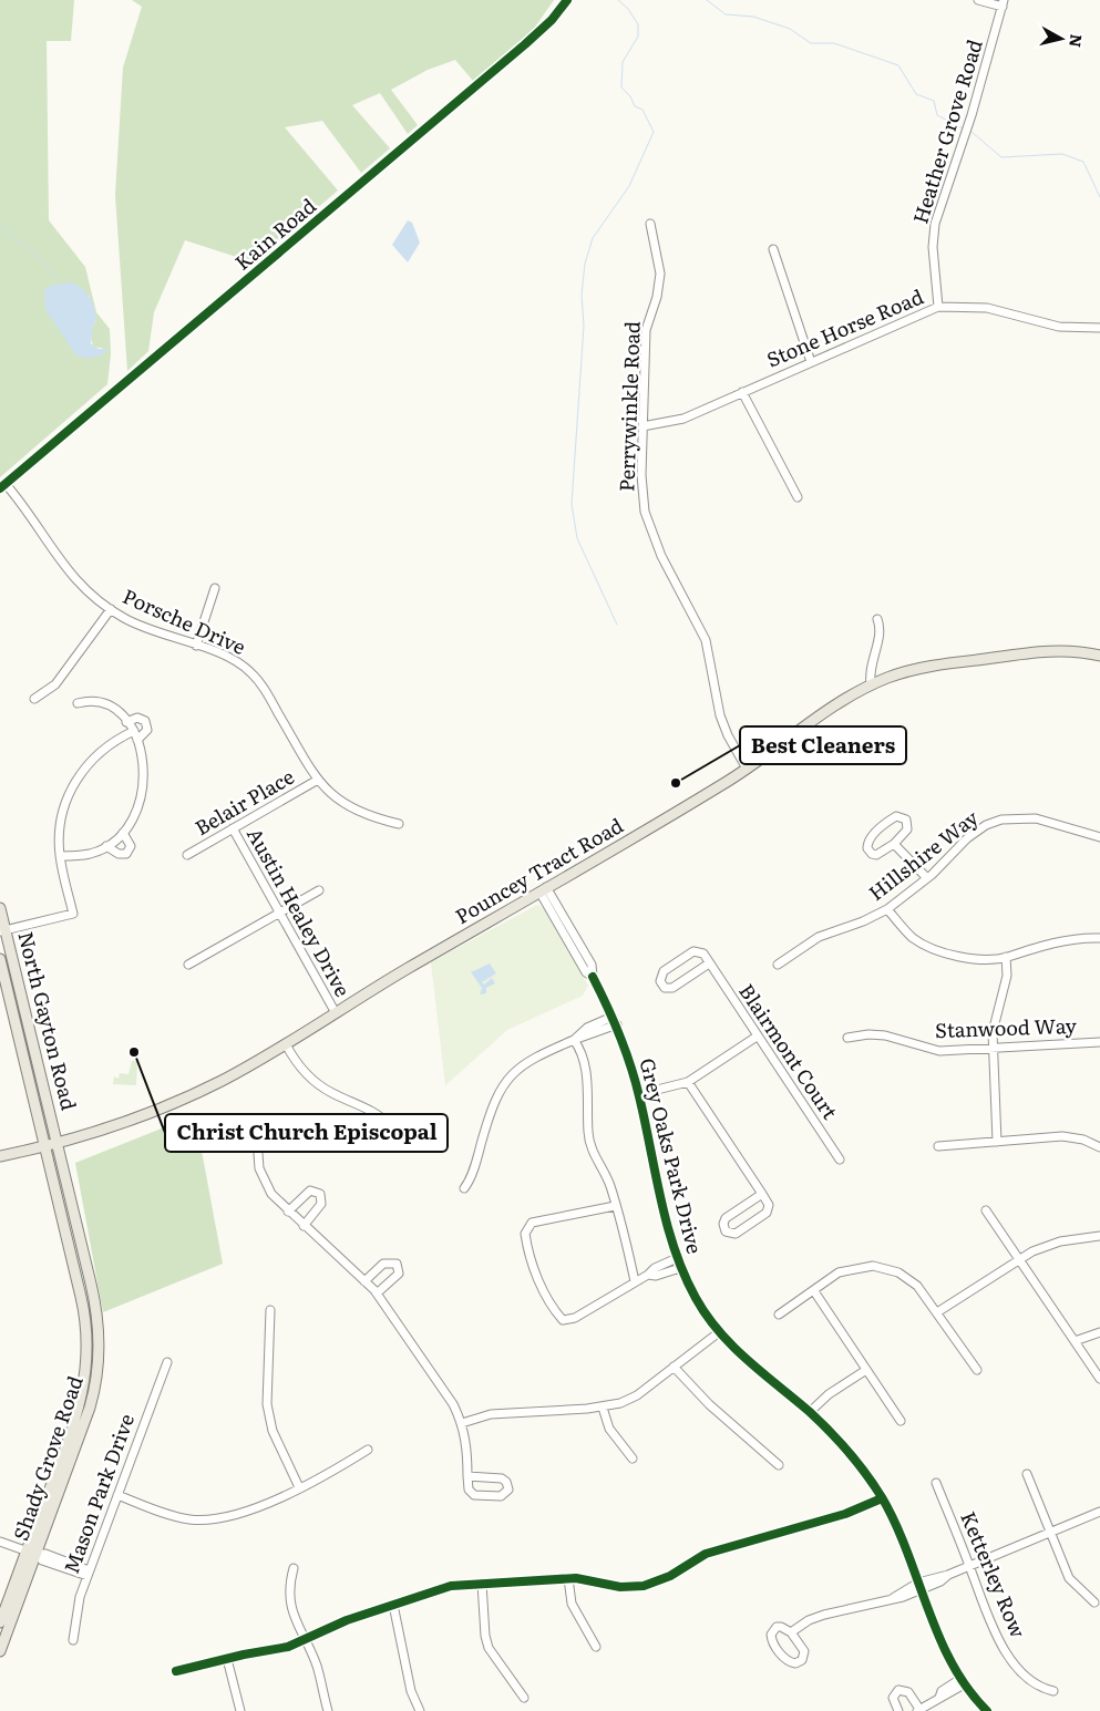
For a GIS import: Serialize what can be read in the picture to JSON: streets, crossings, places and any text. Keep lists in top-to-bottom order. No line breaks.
{"streets":{"main road":["Pouncey Tract Road","North Gayton Road","Shady Grove Road"],"street":["Heather Grove Road","Kain Road","Stone Horse Road","Perrywinkle Road","Porsche Drive","Belair Place","Hillshire Way","Austin Healey Drive","Stanwood Way","Blairmont Court","Grey Oaks Park Drive","Mason Park Drive","Ketterley Row"]},"crossings":[["Heather Grove Road","Stone Horse Road"],["Kain Road","Porsche Drive"],["Stone Horse Road","Perrywinkle Road"],["Perrywinkle Road","Pouncey Tract Road"],["Porsche Drive","Belair Place"],["Belair Place","Austin Healey Drive"],["Pouncey Tract Road","Austin Healey Drive"],["Pouncey Tract Road","North Gayton Road"],["Pouncey Tract Road","Grey Oaks Park Drive"],["Pouncey Tract Road","Shady Grove Road"],["North Gayton Road","Shady Grove Road"]],"places":["Best Cleaners","Christ Church Episcopal"],"north":"right"}
